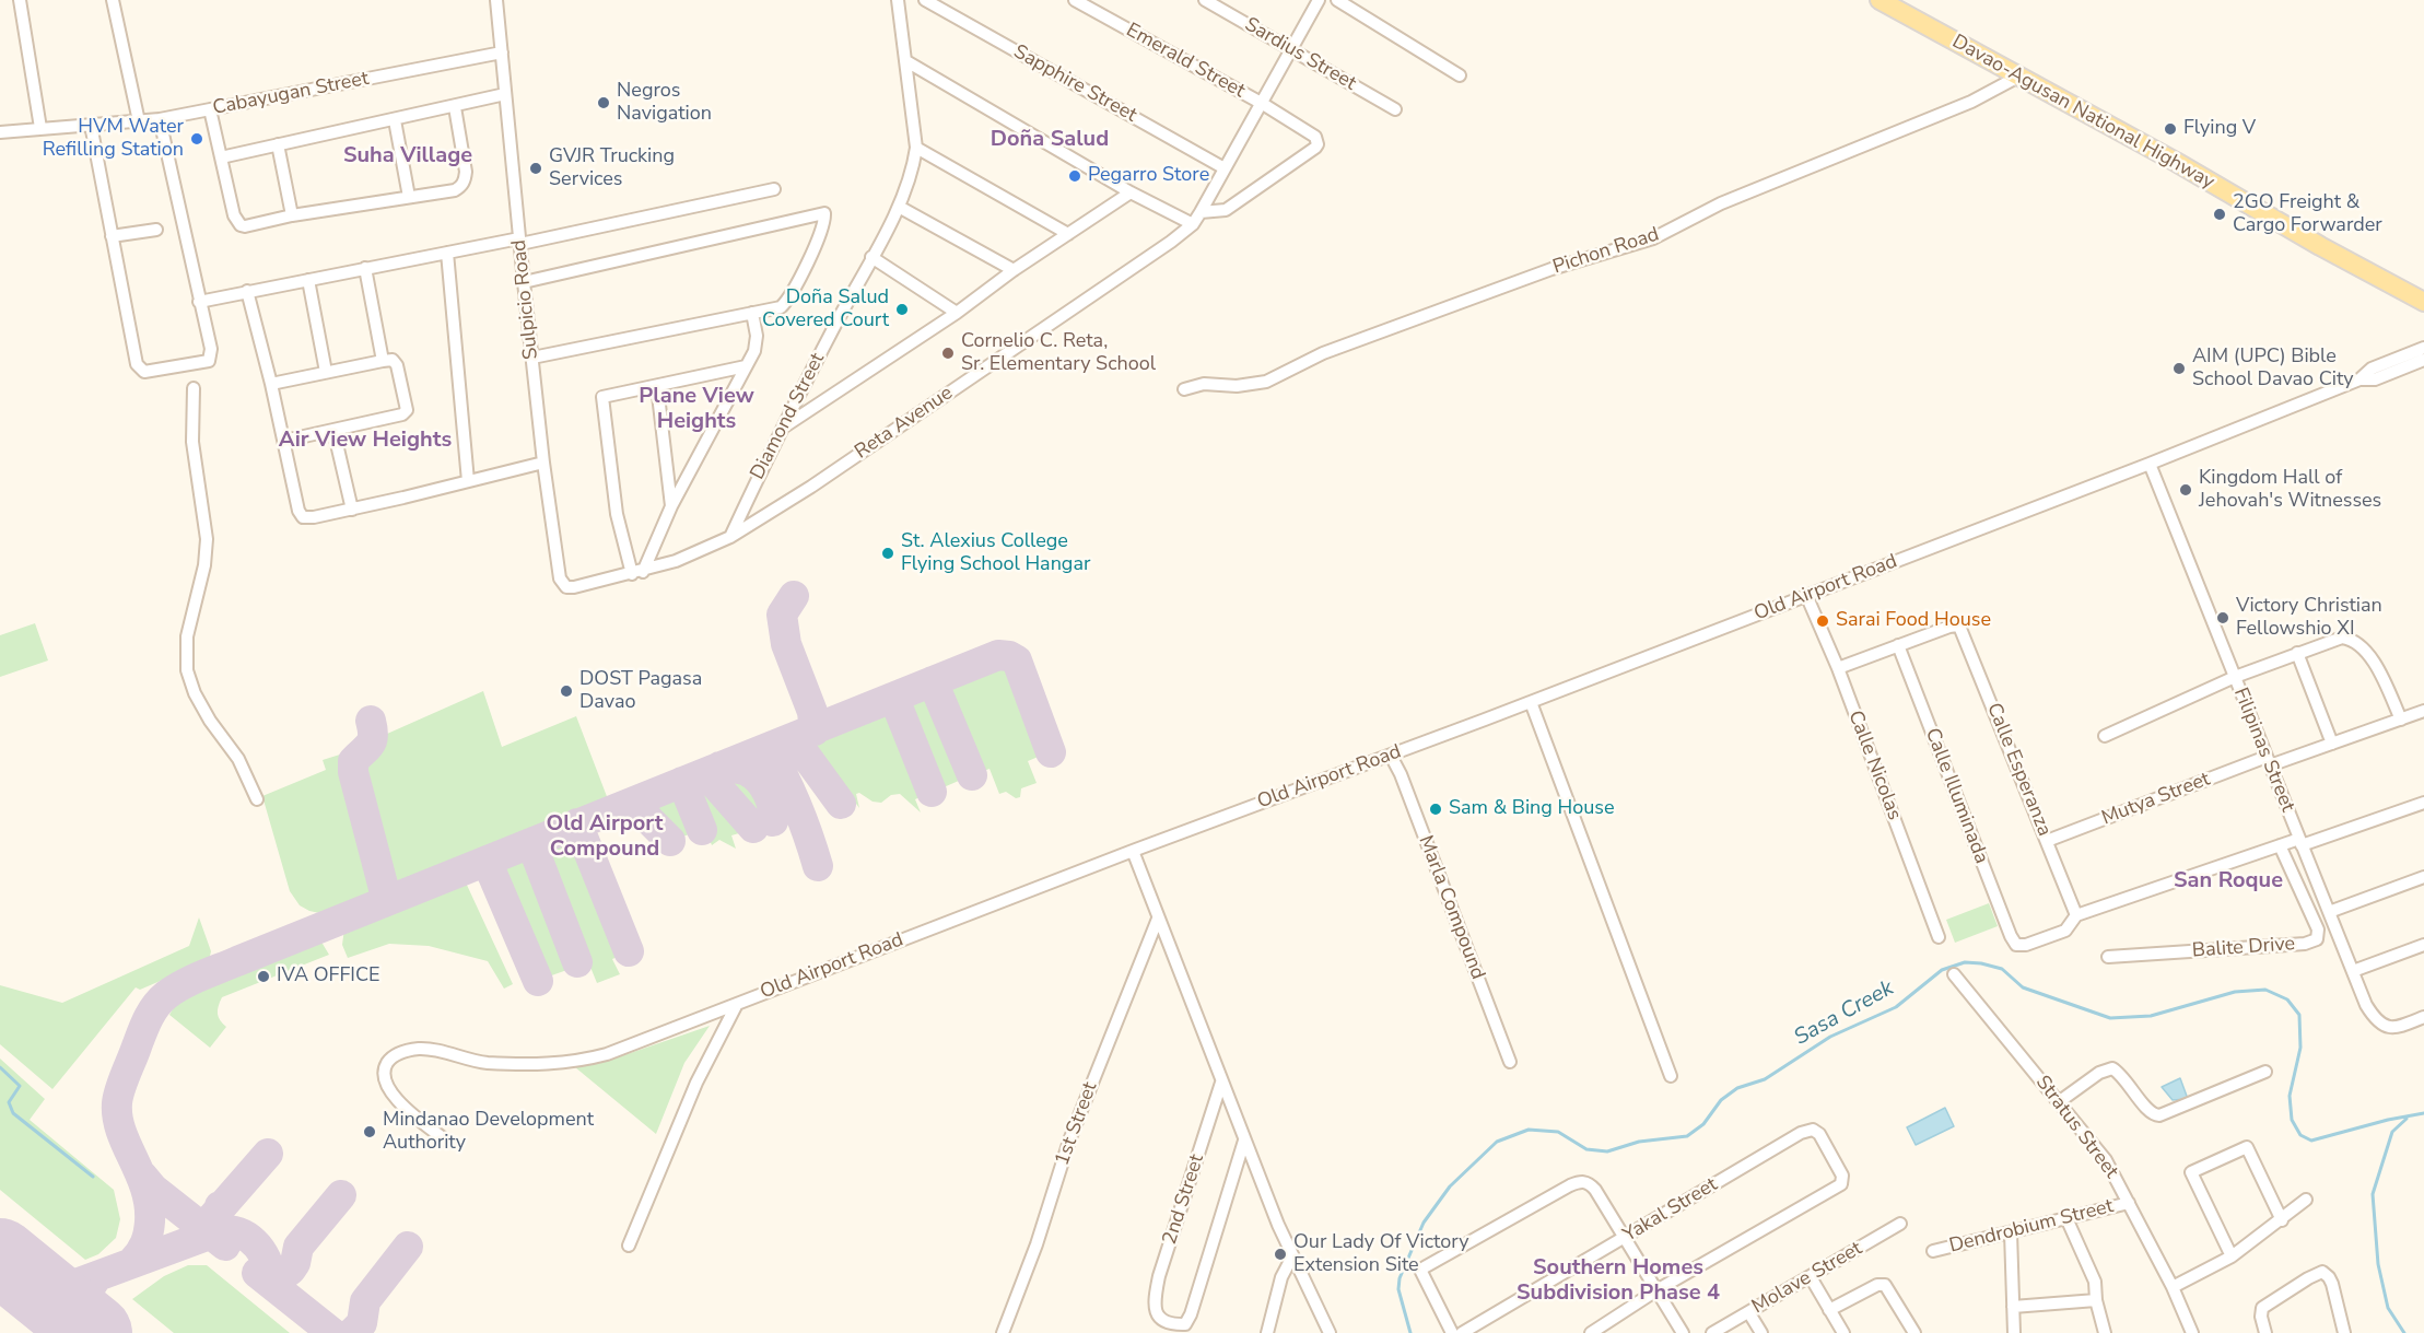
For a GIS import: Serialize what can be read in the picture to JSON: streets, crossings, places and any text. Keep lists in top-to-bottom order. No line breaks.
{"streets":{"main road":["Davao-Agusan National Highway"],"street":["Sardius Street","Emerald Street","Sapphire Street","Cabayugan Street","Pichon Road","Sulpicio Road","Diamond Street","Reta Avenue","Old Airport Road","Filipinas Street","Calle Nicolas","Calle Esperanza","Calle Illuminada","Mutya Street","Marla Compound","Balite Drive","1st Street","Stratus Street","2nd Street","Yakal Street","Dendrobium Street","Molave Street"]},"crossings":[["Sardius Street","Reta Avenue"],["Emerald Street","Reta Avenue"],["Sapphire Street","Reta Avenue"],["Cabayugan Street","Sulpicio Road"],["Davao-Agusan National Highway","Pichon Road"],["Sulpicio Road","Reta Avenue"],["Diamond Street","Reta Avenue"],["Old Airport Road","Filipinas Street"],["Old Airport Road","Calle Nicolas"],["Old Airport Road","Marla Compound"],["Filipinas Street","Mutya Street"],["Calle Esperanza","Calle Illuminada"],["Calle Esperanza","Mutya Street"],["Stratus Street","Dendrobium Street"]],"districts":["Doña Salud","Suha Village","Plane View Heights","Air View Heights","Old Airport Compound","San Roque","Southern Homes Subdivision Phase 4"],"water":["Sasa Creek"],"places":["Negros Navigation","Flying V","HVM Water Refilling Station","GVJR Trucking Services","Pegarro Store","2GO Freight & Cargo Forwarder","Doña Salud Covered Court","Cornelio C. Reta, Sr. Elementary School","AIM (UPC) Bible School Davao City","Kingdom Hall of Jehovah's Witnesses","St. Alexius College Flying School Hangar","Victory Christian Fellowshio XI","Sarai Food House","DOST Pagasa Davao","Sam & Bing House","IVA OFFICE","Mindanao Development Authority","Our Lady Of Victory Extension Site"]}
